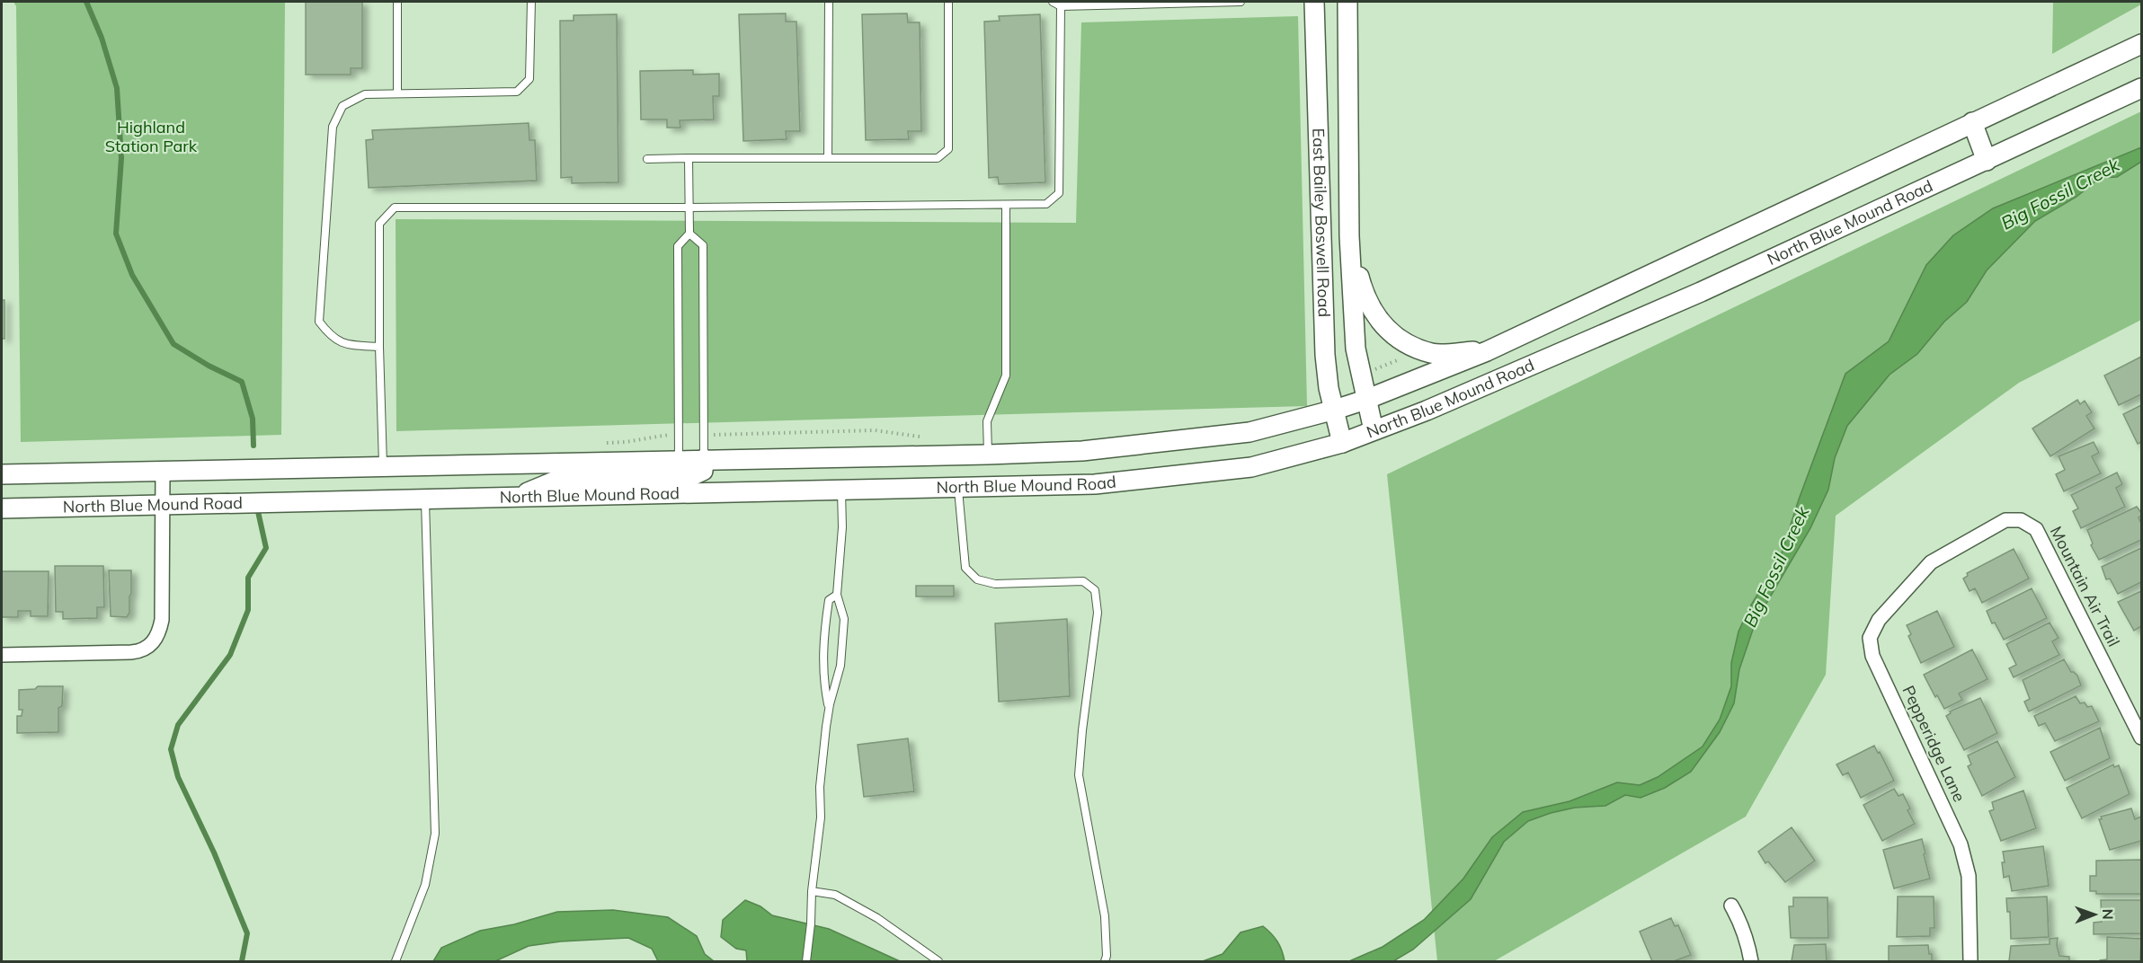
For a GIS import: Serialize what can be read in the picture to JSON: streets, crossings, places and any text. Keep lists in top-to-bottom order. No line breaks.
{"streets":{"main road":["East Bailey Boswell Road","North Blue Mound Road"],"street":["Mountain Air Trail","Pepperidge Lane"]},"crossings":[["East Bailey Boswell Road","North Blue Mound Road"],["Mountain Air Trail","Pepperidge Lane"]],"water":["Big Fossil Creek"],"parks":["Highland Station Park"],"north":"right"}
